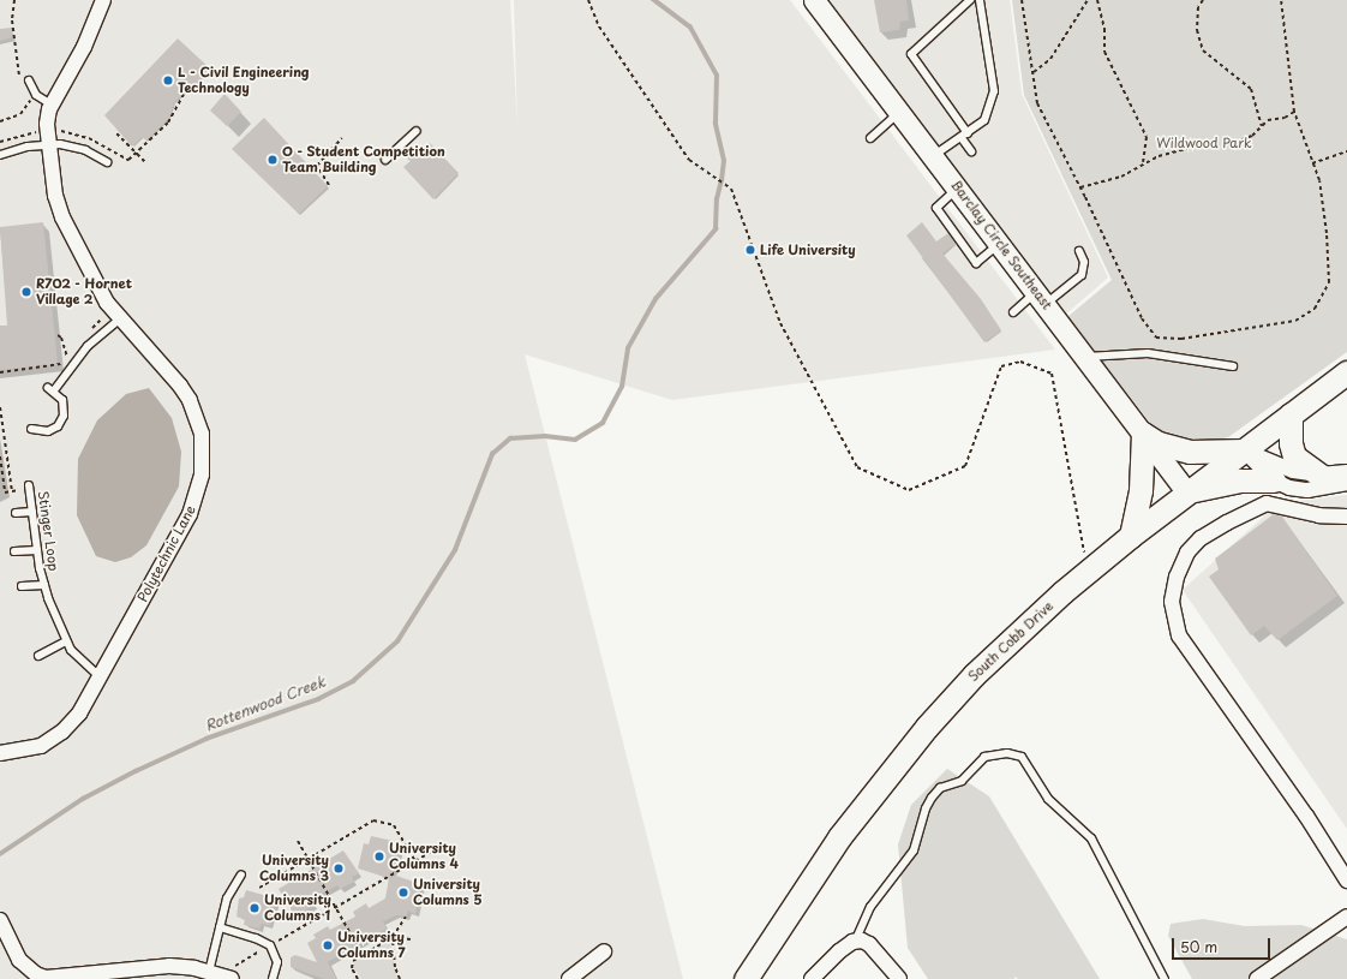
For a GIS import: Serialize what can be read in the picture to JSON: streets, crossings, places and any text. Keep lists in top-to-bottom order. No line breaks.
{"streets":{"main road":["South Cobb Drive"],"street":["Barclay Circle Southeast","Polytechnic Lane"],"lane":["Stinger Loop"]},"crossings":[["Barclay Circle Southeast","South Cobb Drive"],["Stinger Loop","Polytechnic Lane"]],"water":["Rottenwood Creek"],"parks":["Wildwood Park"],"places":["L - Civil Engineering Technology","O - Student Competition Team Building","Life University","R702 - Hornet Village 2","University Columns 4","University Columns 3","University Columns 5","University Columns 1","University Columns 7"],"scale_bar":"50 m"}
